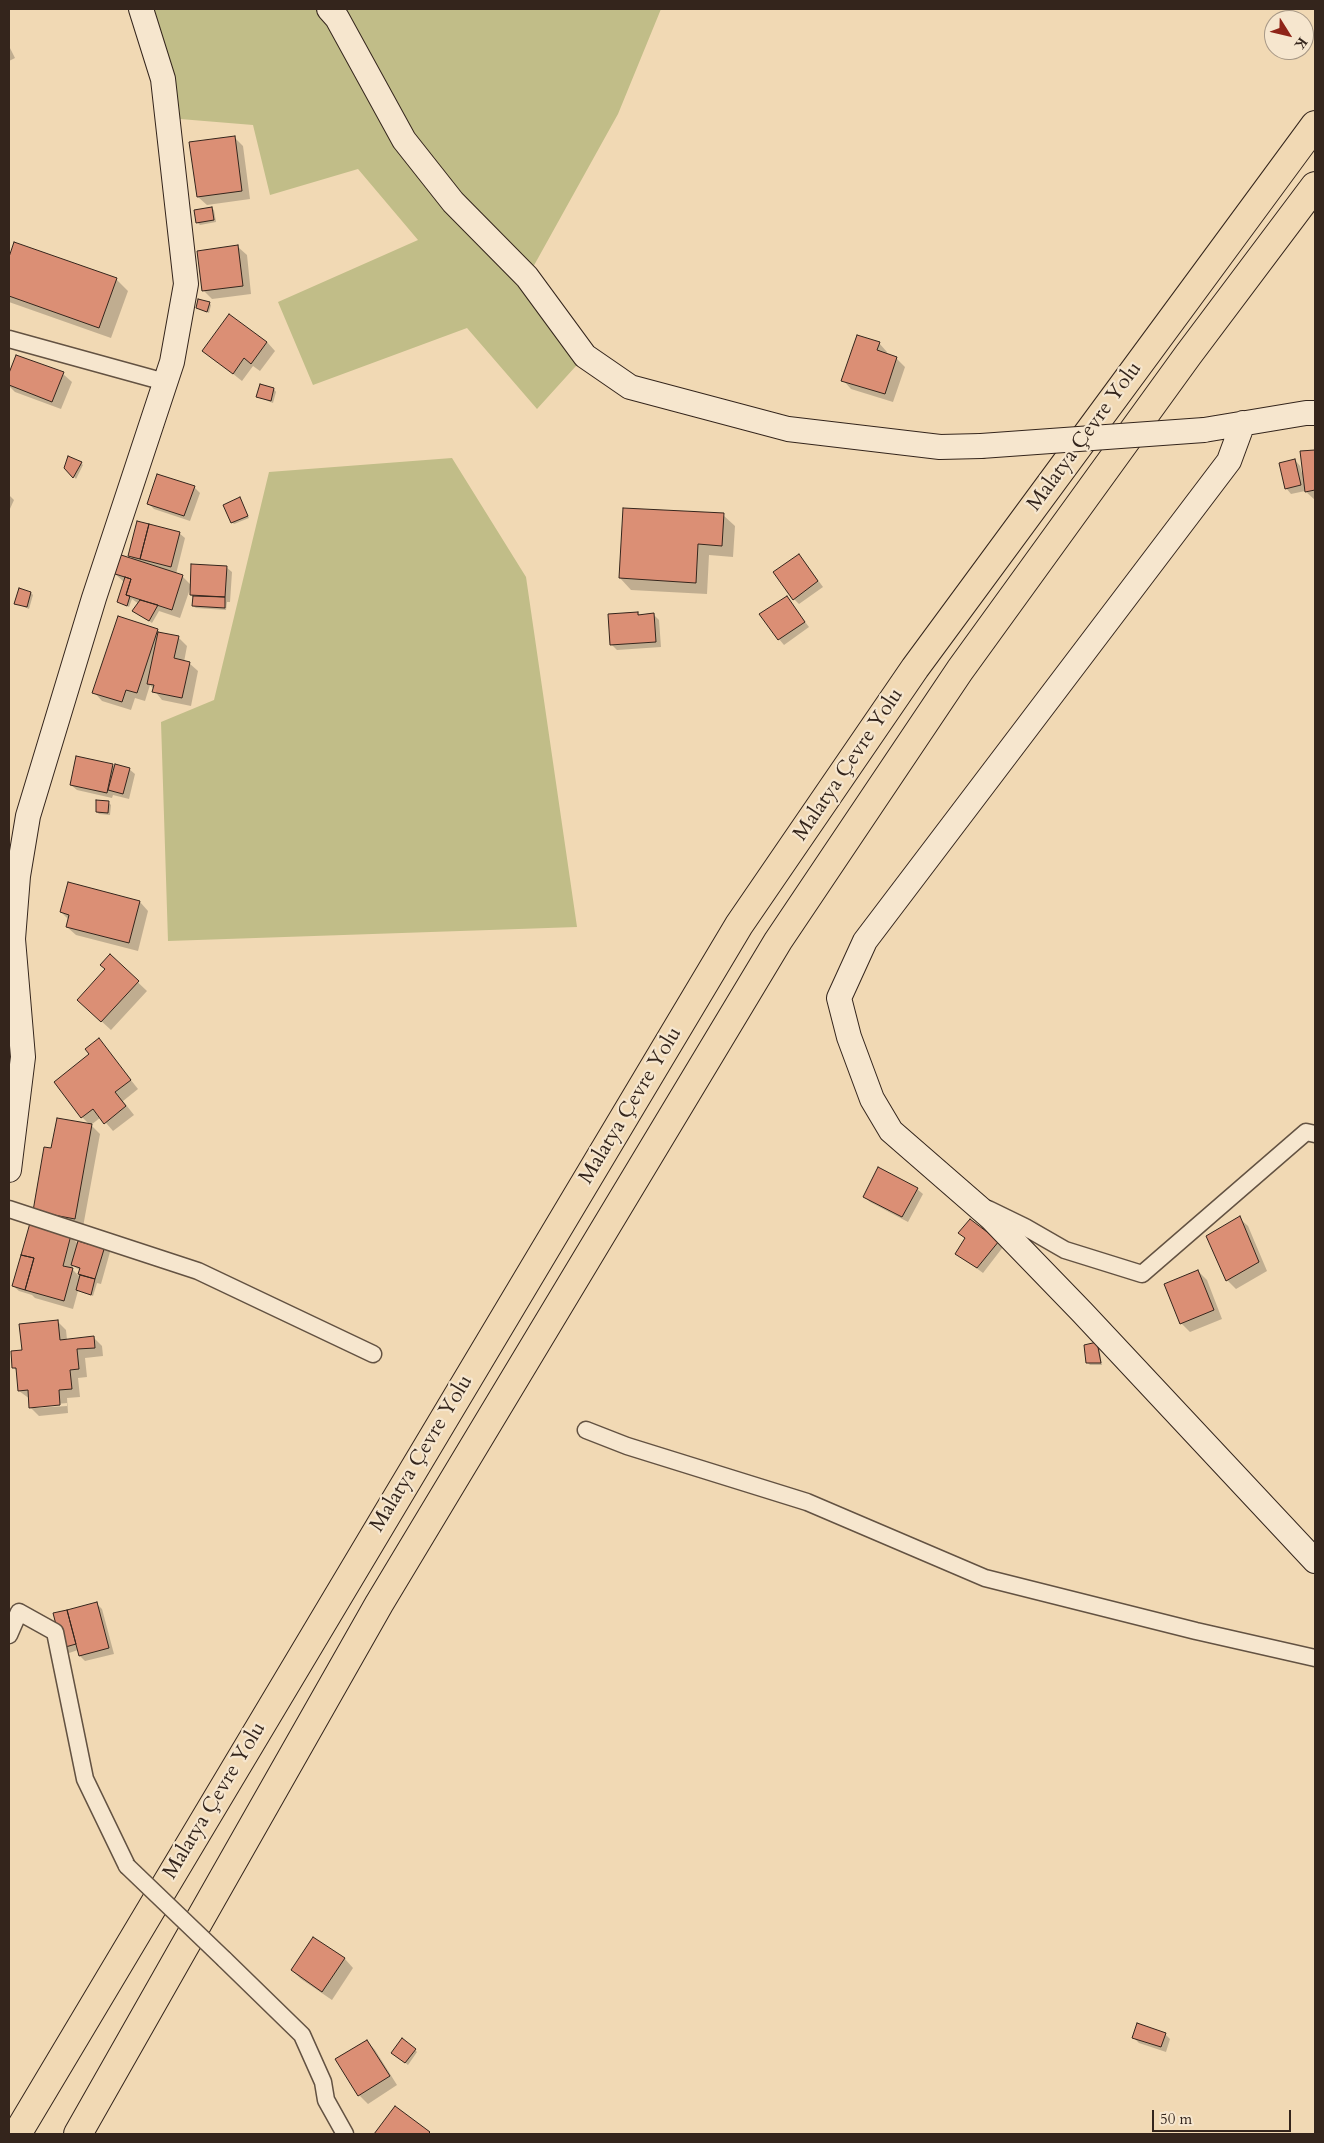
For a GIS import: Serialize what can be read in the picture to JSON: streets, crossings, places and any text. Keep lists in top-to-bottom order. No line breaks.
{"streets":{"highway":["Malatya Çevre Yolu"]},"scale_bar":"50 m","north":"bottom right"}
